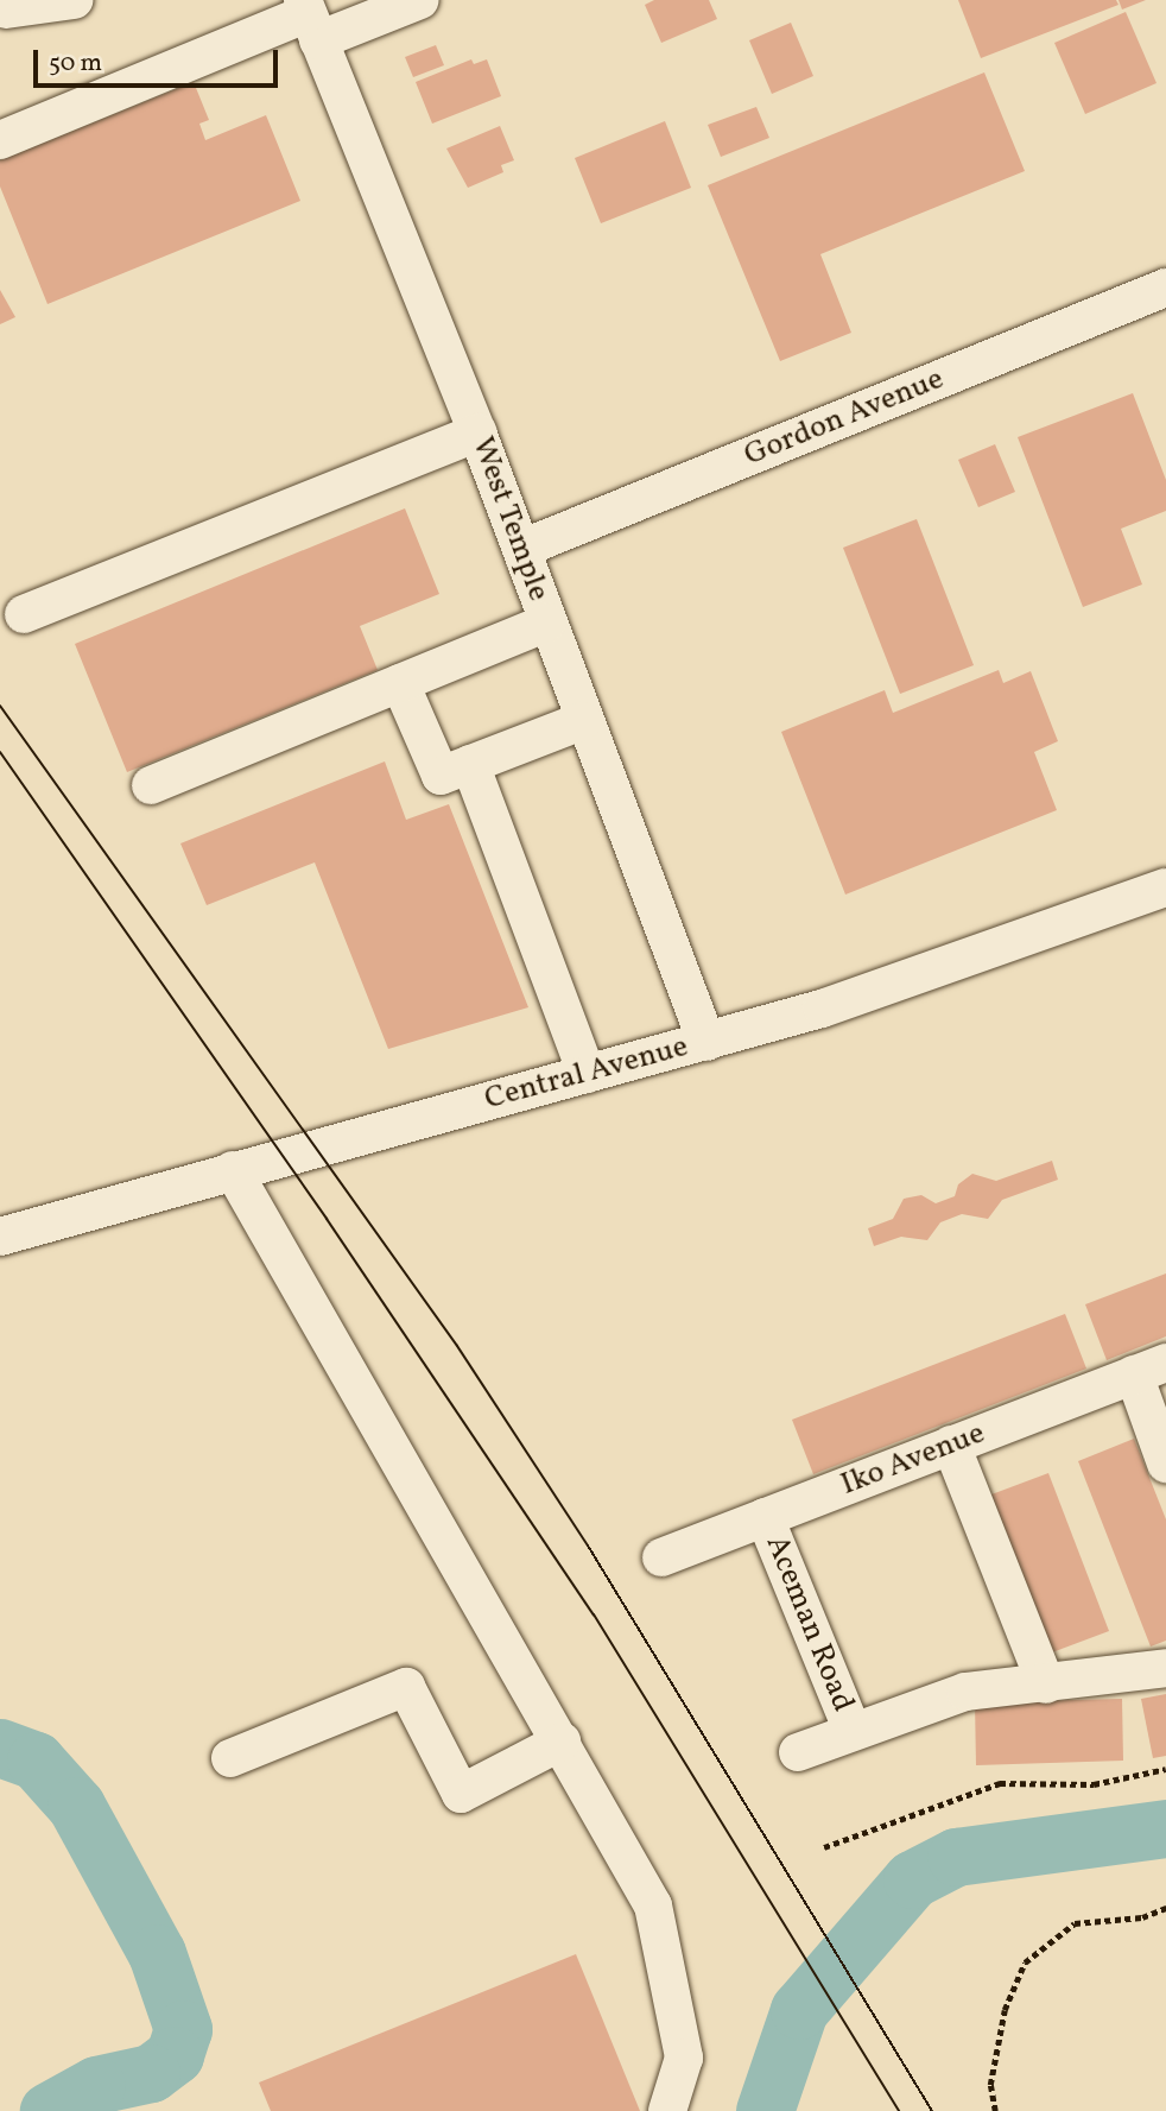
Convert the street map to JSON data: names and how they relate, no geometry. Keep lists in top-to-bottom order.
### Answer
{
  "streets": {
    "street": [
      "Gordon Avenue",
      "West Temple",
      "Central Avenue",
      "Iko Avenue",
      "Aceman Road"
    ]
  },
  "crossings": [
    ["Gordon Avenue", "West Temple"],
    ["West Temple", "Central Avenue"],
    ["Iko Avenue", "Aceman Road"]
  ],
  "scale_bar": "50 m"
}
